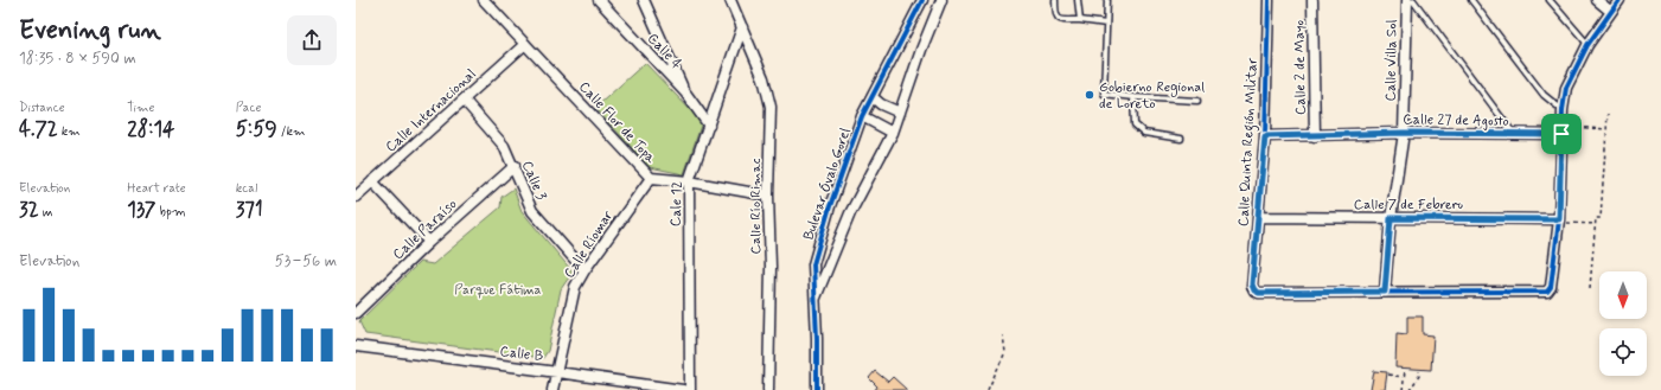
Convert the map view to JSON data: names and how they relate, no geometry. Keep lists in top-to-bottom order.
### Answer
{
  "streets": {
    "street": [
      "Calle 4",
      "Calle Villa Sol",
      "Calle 2 de Mayo",
      "Calle Internacional",
      "Calle 27 de Agosto",
      "Calle Flor de Topa",
      "Calle Quinta Región Militar",
      "Calle 3",
      "Bulevar Óvalo Gorel",
      "Cale 12",
      "Calle 7 de Febrero",
      "Calle Río Rimac",
      "Calle Paraíso",
      "Calle Ríomar",
      "Calle B"
    ]
  },
  "crossings": [
    ["Calle 4", "Cale 12"],
    ["Calle Villa Sol", "Calle 27 de Agosto"],
    ["Calle Villa Sol", "Calle Quinta Región Militar"],
    ["Calle Villa Sol", "Calle 7 de Febrero"],
    ["Calle 2 de Mayo", "Calle 27 de Agosto"],
    ["Calle Internacional", "Calle Flor de Topa"],
    ["Calle Internacional", "Calle 3"],
    ["Calle 27 de Agosto", "Calle Quinta Región Militar"],
    ["Calle Flor de Topa", "Cale 12"],
    ["Calle Flor de Topa", "Calle Río Rimac"],
    ["Calle Flor de Topa", "Calle Ríomar"],
    ["Calle Quinta Región Militar", "Calle 7 de Febrero"],
    ["Calle 3", "Calle Paraíso"],
    ["Calle 3", "Calle Ríomar"],
    ["Cale 12", "Calle Río Rimac"],
    ["Calle Ríomar", "Calle B"]
  ],
  "parks": ["Parque Fátima"],
  "places": ["Gobierno Regional de Loreto"],
  "north": "bottom",
  "page": {
    "heading": ["Evening run", "18:35 · 8 × 590 m"],
    "stats": [
      ["Distance", "4.72 km"],
      ["Time", "28:14"],
      ["Pace", "5:59 /km"],
      ["Elevation", "32 m"],
      ["Heart rate", "137 bpm"],
      ["kcal", "371"]
    ],
    "chart": ["Elevation", "53–56 m"]
  }
}
